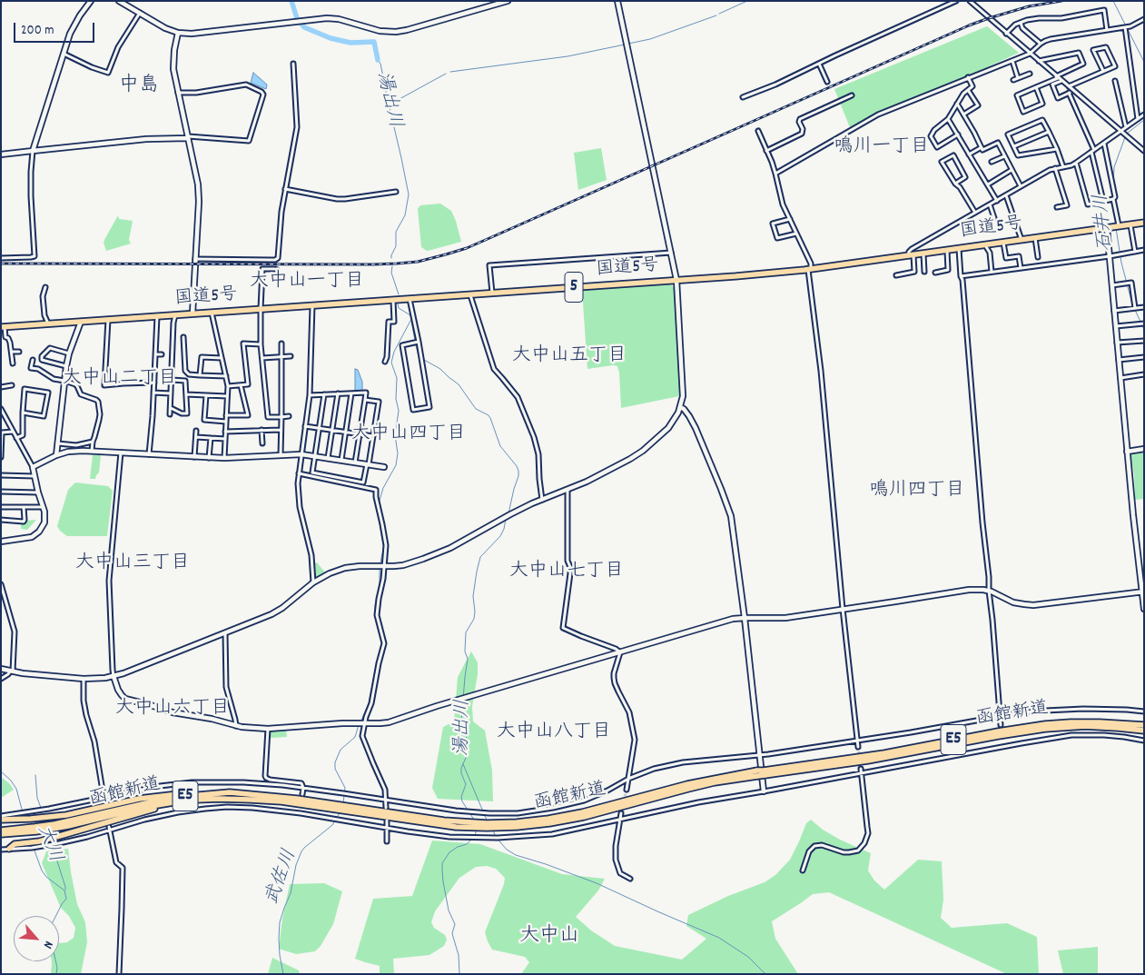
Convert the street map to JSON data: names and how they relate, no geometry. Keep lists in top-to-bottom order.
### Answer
{
  "streets": {
    "highway": [
      "国道5号",
      "5",
      "函館新道",
      "E5"
    ]
  },
  "districts": [
    "中島",
    "鳴川一丁目",
    "大中山一丁目",
    "大中山五丁目",
    "大中山二丁目",
    "大中山四丁目",
    "鳴川四丁目",
    "大中山三丁目",
    "大中山七丁目",
    "大中山六丁目",
    "大中山八丁目",
    "大中山"
  ],
  "water": [
    "湯出川",
    "石井川",
    "大川",
    "武佐川"
  ],
  "scale_bar": "200 m",
  "north": "bottom right"
}
